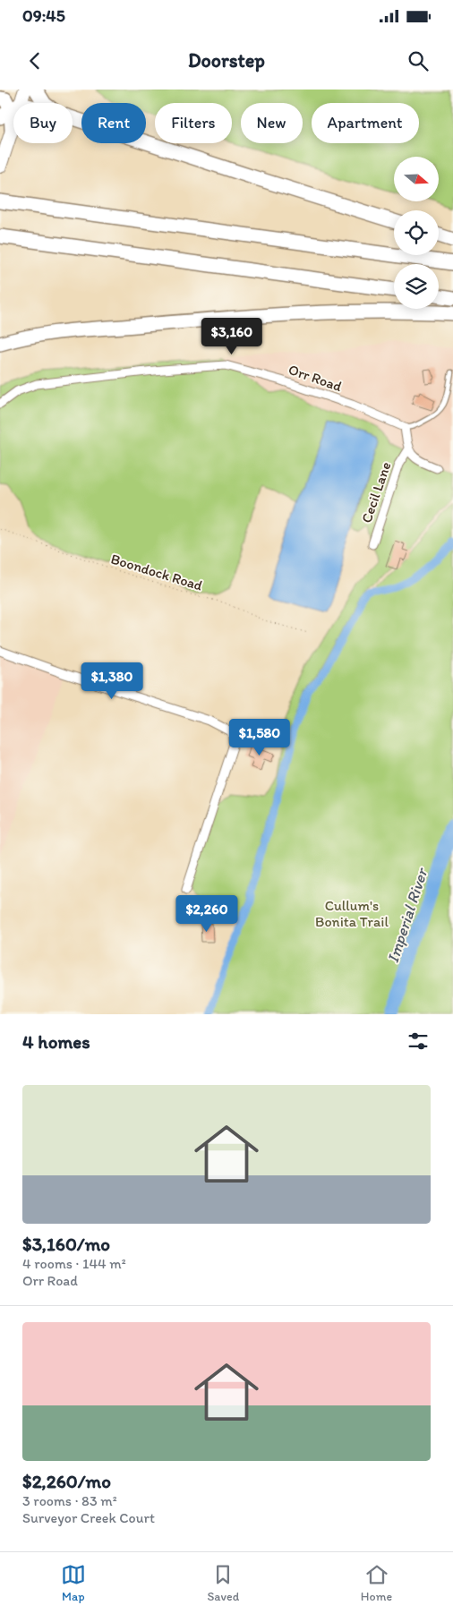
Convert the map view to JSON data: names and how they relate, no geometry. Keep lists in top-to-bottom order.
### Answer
{
  "streets": {
    "street": ["Orr Road", "Cecil Lane"],
    "path": ["Boondock Road"]
  },
  "water": ["Imperial River"],
  "parks": ["Cullum's Bonita Trail"],
  "north": "right",
  "page": {
    "status": "09:45",
    "header": "Doorstep",
    "chip": [
      "Buy",
      "Rent",
      "Filters",
      "New",
      "Apartment"
    ],
    "price": [
      "$3,160",
      "$1,380",
      "$1,580",
      "$2,260"
    ],
    "heading": "4 homes",
    "list": [
      {
        "name": "$3,160/mo",
        "note": "4 rooms · 144 m² · Orr Road"
      },
      {
        "name": "$2,260/mo",
        "note": "3 rooms · 83 m² · Surveyor Creek Court"
      }
    ],
    "tabs": ["Map", "Saved", "Home"]
  }
}
